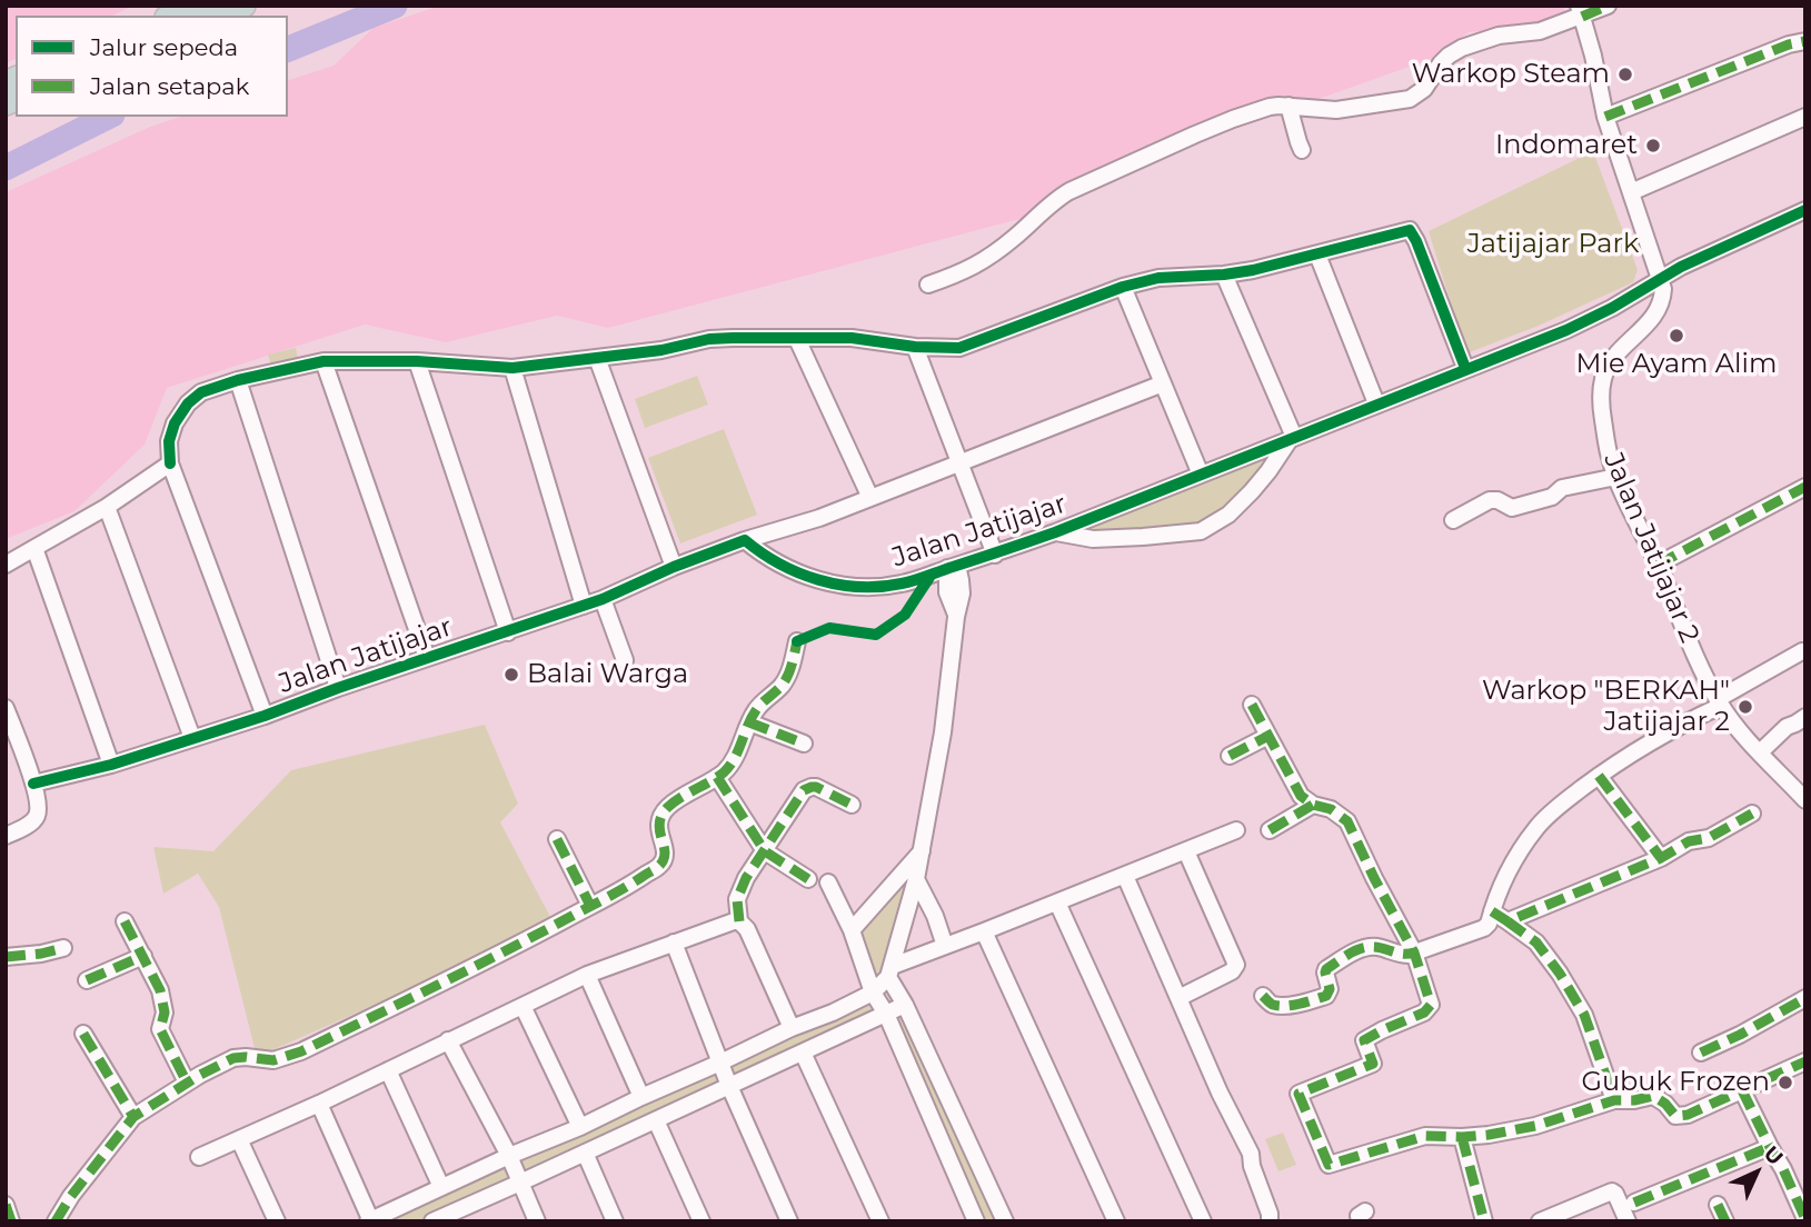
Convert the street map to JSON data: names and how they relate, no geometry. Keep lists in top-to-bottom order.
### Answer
{
  "streets": {
    "street": ["Jalan Jatijajar", "Jalan Jatijajar 2"]
  },
  "crossings": [
    ["Jalan Jatijajar", "Jalan Jatijajar 2"]
  ],
  "parks": ["Jatijajar Park"],
  "places": [
    "Warkop Steam",
    "Indomaret",
    "Mie Ayam Alim",
    "Balai Warga",
    "Warkop \"BERKAH\" Jatijajar 2",
    "Gubuk Frozen"
  ],
  "legend": ["Jalur sepeda", "Jalan setapak"],
  "north": "top right"
}
